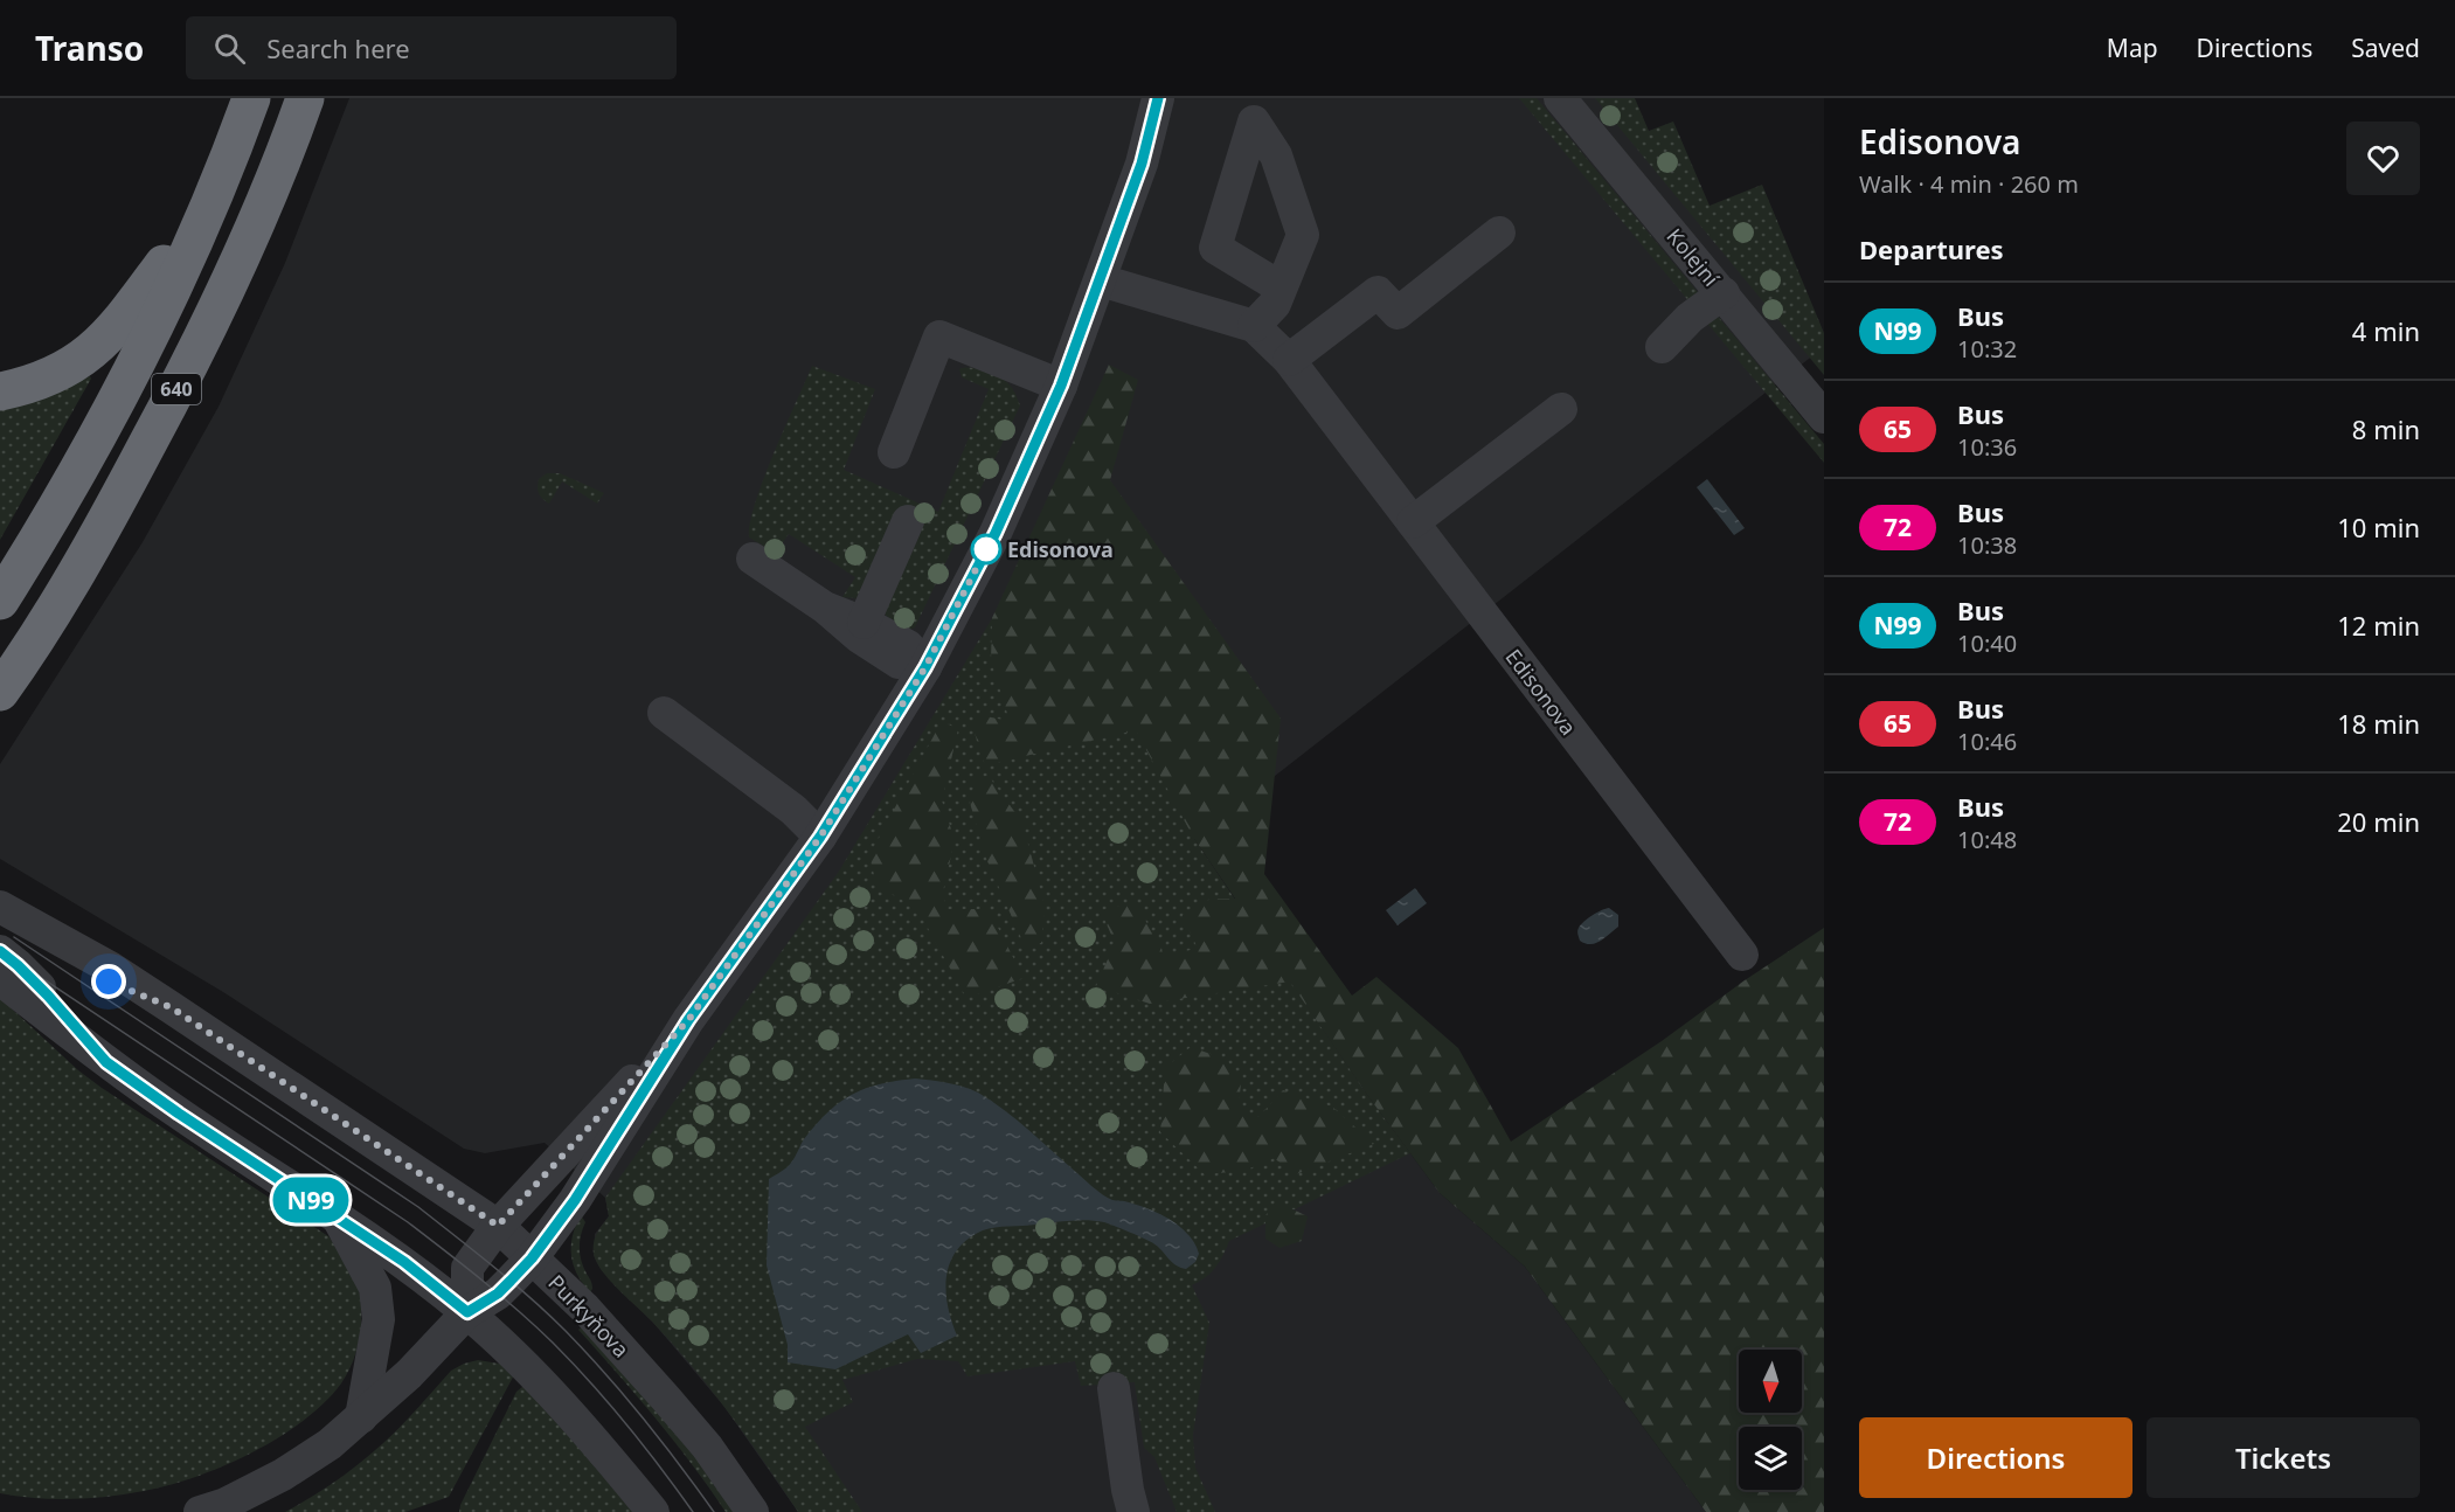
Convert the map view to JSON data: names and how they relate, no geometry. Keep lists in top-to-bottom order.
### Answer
{
  "streets": {
    "highway": ["640"],
    "street": ["Kolejní", "Edisonova", "Purkyňova"]
  },
  "places": ["Edisonova"],
  "lines": ["bus line N99"],
  "north": "bottom",
  "page": {
    "header": "Transo",
    "search": "Search here",
    "nav": ["Map", "Directions", "Saved"],
    "on_map": "N99",
    "heading": [
      ["Edisonova", "Walk · 4 min · 260 m"],
      "Departures"
    ],
    "list": [
      {
        "mark": "N99",
        "name": "Bus",
        "note": "10:32",
        "value": "4 min"
      },
      {
        "mark": "65",
        "name": "Bus",
        "note": "10:36",
        "value": "8 min"
      },
      {
        "mark": "72",
        "name": "Bus",
        "note": "10:38",
        "value": "10 min"
      },
      {
        "mark": "N99",
        "name": "Bus",
        "note": "10:40",
        "value": "12 min"
      },
      {
        "mark": "65",
        "name": "Bus",
        "note": "10:46",
        "value": "18 min"
      },
      {
        "mark": "72",
        "name": "Bus",
        "note": "10:48",
        "value": "20 min"
      }
    ],
    "buttons": ["Directions", "Tickets"]
  }
}
